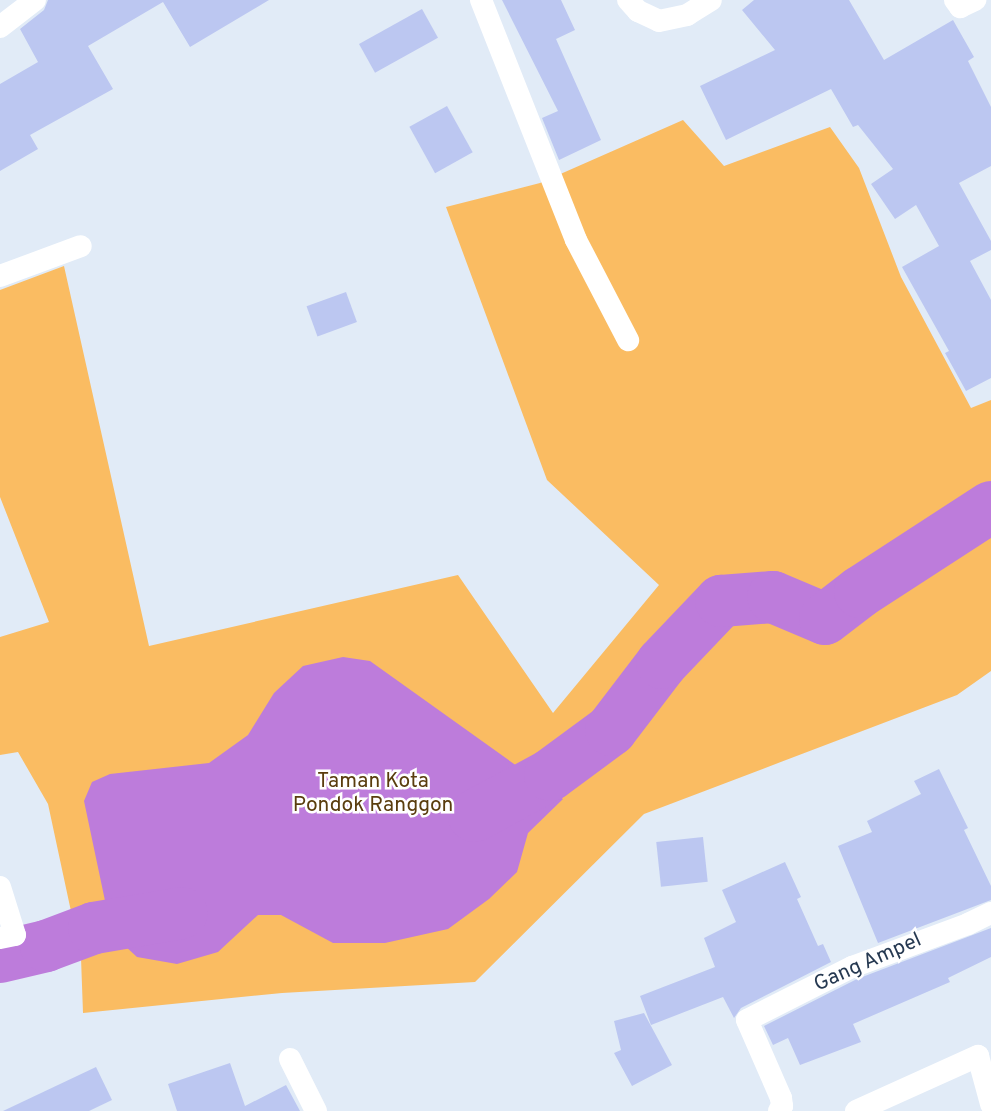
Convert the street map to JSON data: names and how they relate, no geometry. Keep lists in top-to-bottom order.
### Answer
{
  "streets": {
    "street": ["Gang Ampel"]
  },
  "parks": ["Taman Kota Pondok Ranggon"]
}
